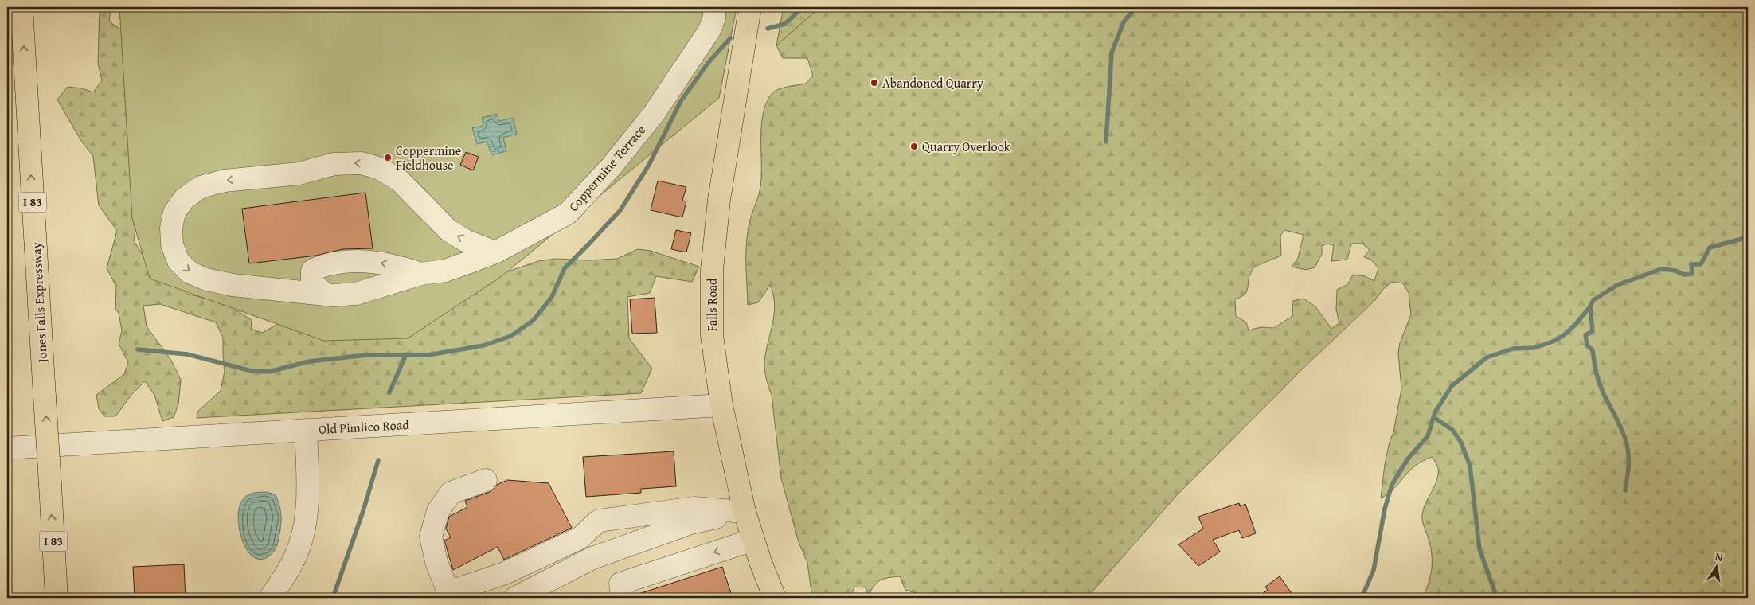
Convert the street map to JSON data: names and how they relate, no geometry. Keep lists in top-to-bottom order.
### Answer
{
  "streets": {
    "main road": ["I 83", "Jones Falls Expressway", "Falls Road"],
    "street": ["Coppermine Terrace", "Old Pimlico Road"]
  },
  "crossings": [
    ["Falls Road", "Old Pimlico Road"]
  ],
  "one_way": ["Jones Falls Expressway"],
  "places": ["Abandoned Quarry", "Quarry Overlook", "Coppermine Fieldhouse"],
  "north": "top"
}
